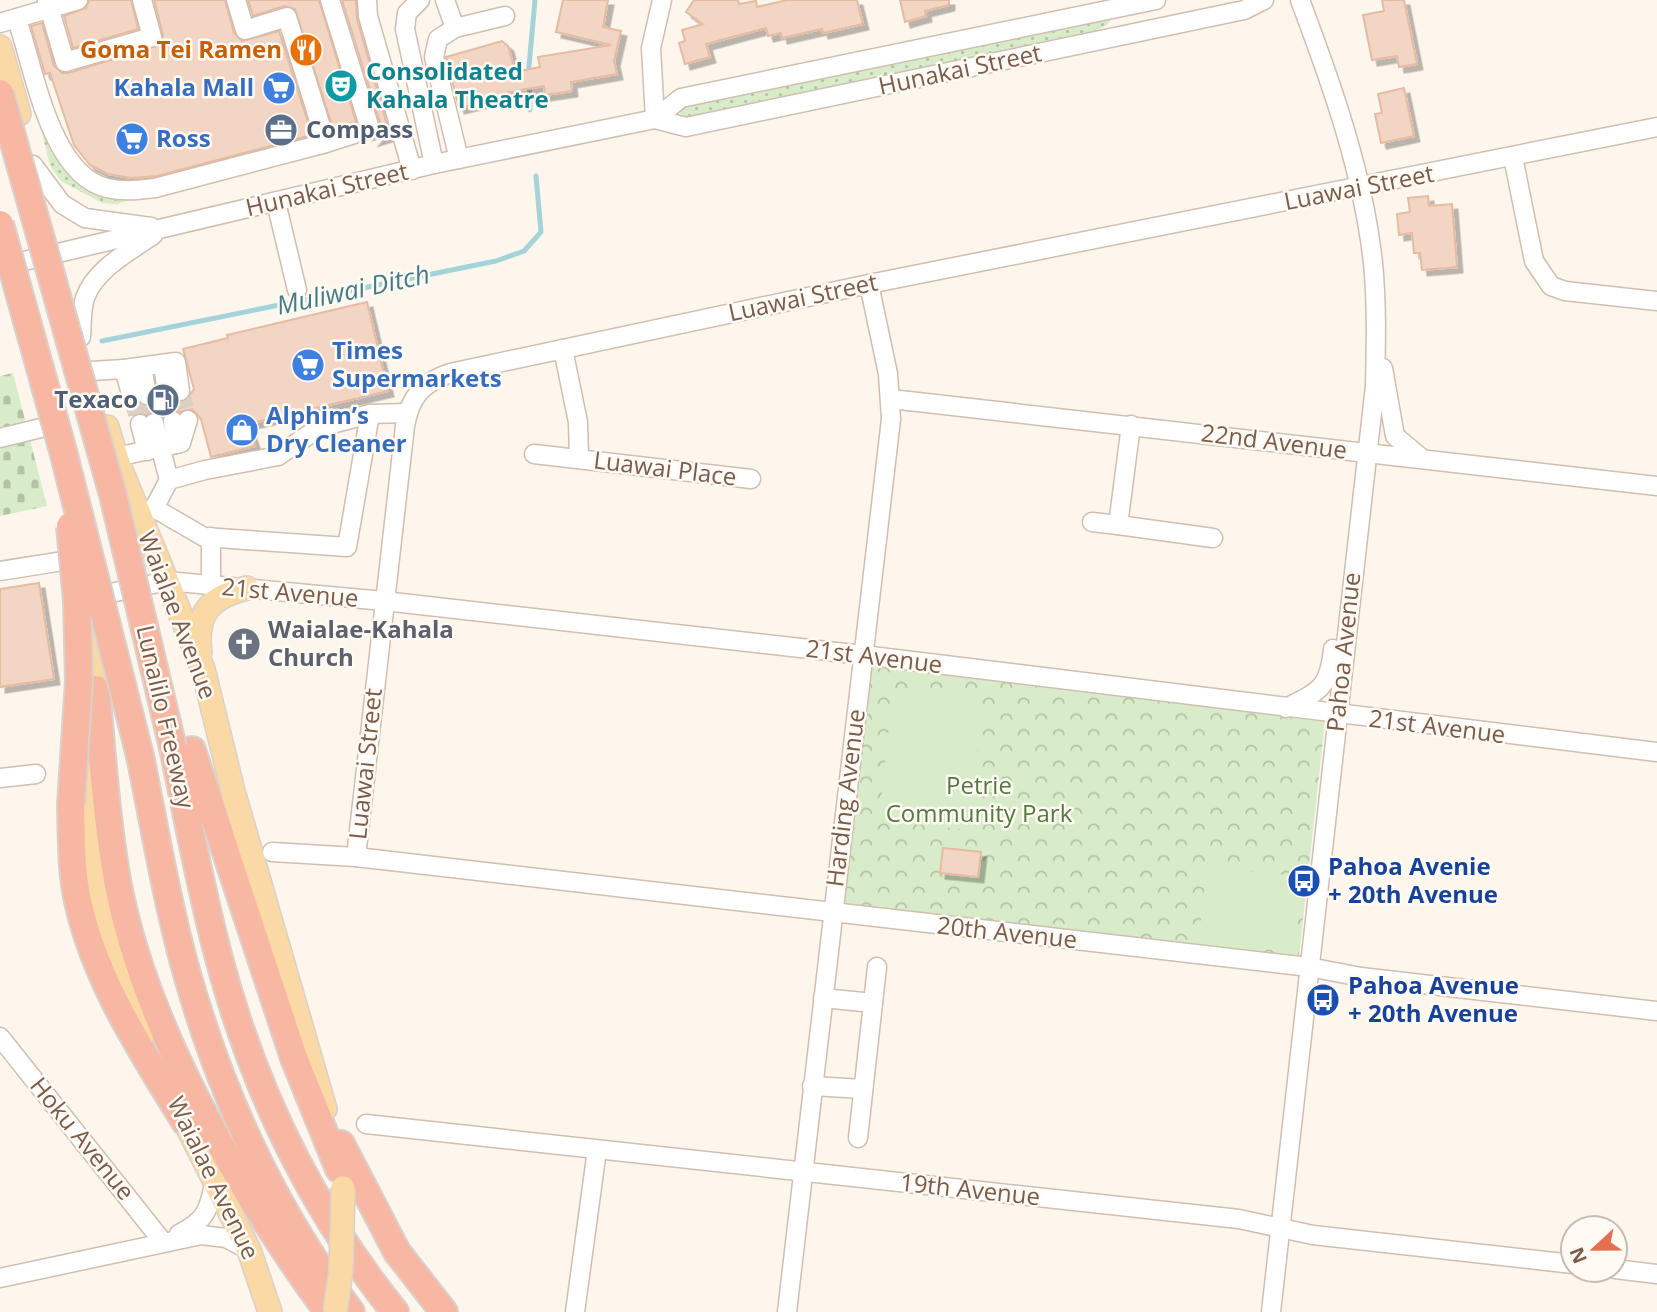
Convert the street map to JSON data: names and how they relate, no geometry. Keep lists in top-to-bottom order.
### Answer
{
  "streets": {
    "highway": ["Lunalilo Freeway"],
    "main road": ["Waialae Avenue"],
    "street": [
      "Hunakai Street",
      "Luawai Street",
      "22nd Avenue",
      "Luawai Place",
      "21st Avenue",
      "Pahoa Avenue",
      "Harding Avenue",
      "20th Avenue",
      "Hoku Avenue",
      "19th Avenue"
    ]
  },
  "crossings": [
    ["Hunakai Street", "Waialae Avenue"],
    ["Luawai Street", "Luawai Place"],
    ["Luawai Street", "21st Avenue"],
    ["Luawai Street", "Pahoa Avenue"],
    ["Luawai Street", "Harding Avenue"],
    ["Luawai Street", "20th Avenue"],
    ["22nd Avenue", "Pahoa Avenue"],
    ["22nd Avenue", "Harding Avenue"],
    ["21st Avenue", "Waialae Avenue"],
    ["21st Avenue", "Pahoa Avenue"],
    ["21st Avenue", "Harding Avenue"],
    ["Pahoa Avenue", "20th Avenue"],
    ["Pahoa Avenue", "19th Avenue"],
    ["Harding Avenue", "20th Avenue"],
    ["Harding Avenue", "19th Avenue"]
  ],
  "water": ["Muliwai Ditch"],
  "parks": ["Petrie Community Park"],
  "places": {
    "restaurant": ["Goma Tei Ramen"],
    "theatre": ["Consolidated Kahala Theatre"],
    "supermarket": ["Kahala Mall", "Ross", "Times Supermarkets"],
    "office": ["Compass"],
    "fuel station": ["Texaco"],
    "shop": ["Alphim’s Dry Cleaner"],
    "church": ["Waialae-Kahala Church"],
    "bus stop": ["Pahoa Avenie + 20th Avenue", "Pahoa Avenue + 20th Avenue"]
  },
  "north": "left"
}
